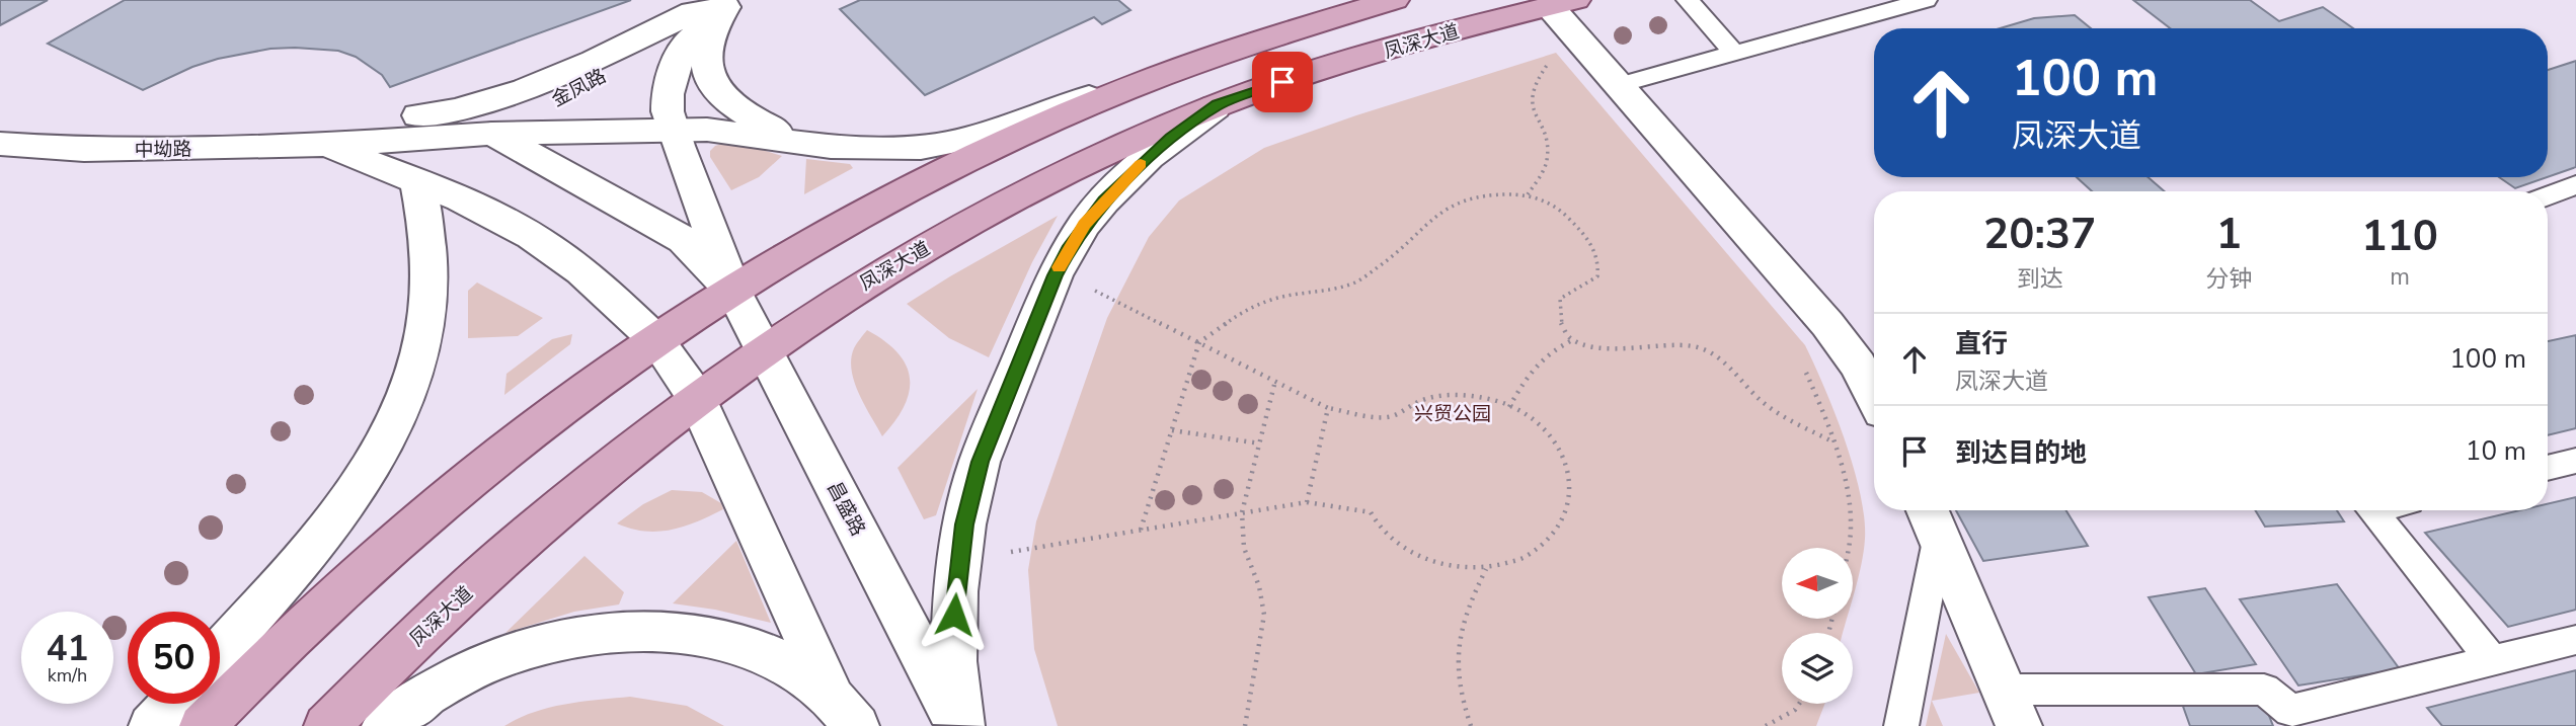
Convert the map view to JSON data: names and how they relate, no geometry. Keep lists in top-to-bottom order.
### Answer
{
  "streets": {
    "main road": ["凤深大道"],
    "street": ["金凤路", "中坳路", "昌盛路"]
  },
  "crossings": [
    ["凤深大道", "昌盛路"],
    ["金凤路", "中坳路"]
  ],
  "parks": ["兴贸公园"],
  "north": "left",
  "page": {
    "turn": ["100 m", "凤深大道"],
    "eta": [
      "20:37",
      "到达",
      "1",
      "分钟",
      "110",
      "m"
    ],
    "list": [
      {
        "name": "直行",
        "note": "凤深大道",
        "value": "100 m"
      },
      {
        "name": "到达目的地",
        "value": "10 m"
      }
    ],
    "speed": "41 km/h",
    "limit": "50"
  }
}
